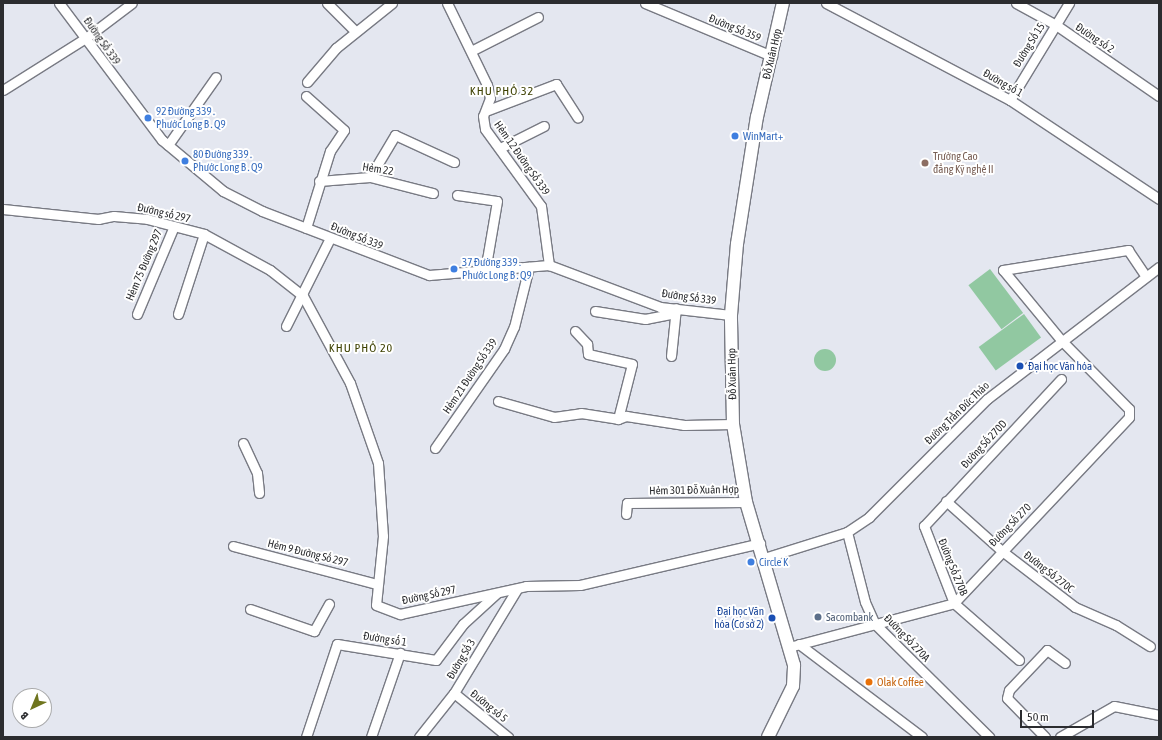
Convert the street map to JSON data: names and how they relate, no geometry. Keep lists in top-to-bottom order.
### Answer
{
  "streets": {
    "main road": ["Đỗ Xuân Hợp"],
    "street": [
      "Đường Số 359",
      "Đường số 2",
      "Đường Số 339",
      "Đường Số 15",
      "Đường số 1",
      "Hẻm 12 Đường Số 339",
      "Hẻm 22",
      "Đường số 297",
      "Hẻm 75 Đường 297",
      "Hẻm 21 Đường Số 339",
      "Đường Trần Đức Thảo",
      "Đường Số 270D",
      "Hẻm 301 Đỗ Xuân Hợp",
      "Đường Số 270",
      "Hẻm 9 Đường Số 297",
      "Đường Số 270B",
      "Đường Số 270C",
      "Đường Số 297",
      "Đường Số 270A",
      "Đường Số 3",
      "Đường số 5"
    ]
  },
  "crossings": [
    ["Đường Số 359", "Đỗ Xuân Hợp"],
    ["Đường số 2", "Đường Số 15"],
    ["Đường Số 339", "Đỗ Xuân Hợp"],
    ["Đường Số 339", "Hẻm 12 Đường Số 339"],
    ["Đường Số 339", "Hẻm 21 Đường Số 339"],
    ["Đường Số 15", "Đường số 1"],
    ["Đỗ Xuân Hợp", "Đường Trần Đức Thảo"],
    ["Đỗ Xuân Hợp", "Hẻm 301 Đỗ Xuân Hợp"],
    ["Đỗ Xuân Hợp", "Đường Số 297"],
    ["Đường số 1", "Đường Số 297"],
    ["Đường số 297", "Hẻm 75 Đường 297"],
    ["Đường số 297", "Đường Số 297"],
    ["Đường Trần Đức Thảo", "Đường Số 270"],
    ["Đường Trần Đức Thảo", "Đường Số 270A"],
    ["Đường Số 270D", "Đường Số 270B"],
    ["Đường Số 270D", "Đường Số 270C"],
    ["Đường Số 270", "Đường Số 270B"],
    ["Đường Số 270", "Đường Số 270C"],
    ["Hẻm 9 Đường Số 297", "Đường Số 297"],
    ["Đường Số 297", "Đường Số 3"],
    ["Đường Số 3", "Đường số 5"]
  ],
  "districts": ["KHU PHỐ 32", "KHU PHỐ 20"],
  "places": [
    "92 Đường 339 . Phước Long B . Q9",
    "WinMart+",
    "80 Đường 339 . Phước Long B . Q9",
    "Trường Cao đẳng Kỹ nghệ II",
    "37 Đường 339 . Phước Long B . Q9",
    "Đại học Văn hóa",
    "Circle K",
    "Sacombank",
    "Đại học Văn hóa (Cơ sở 2)",
    "Olak Coffee"
  ],
  "scale_bar": "50 m",
  "north": "bottom left"
}
